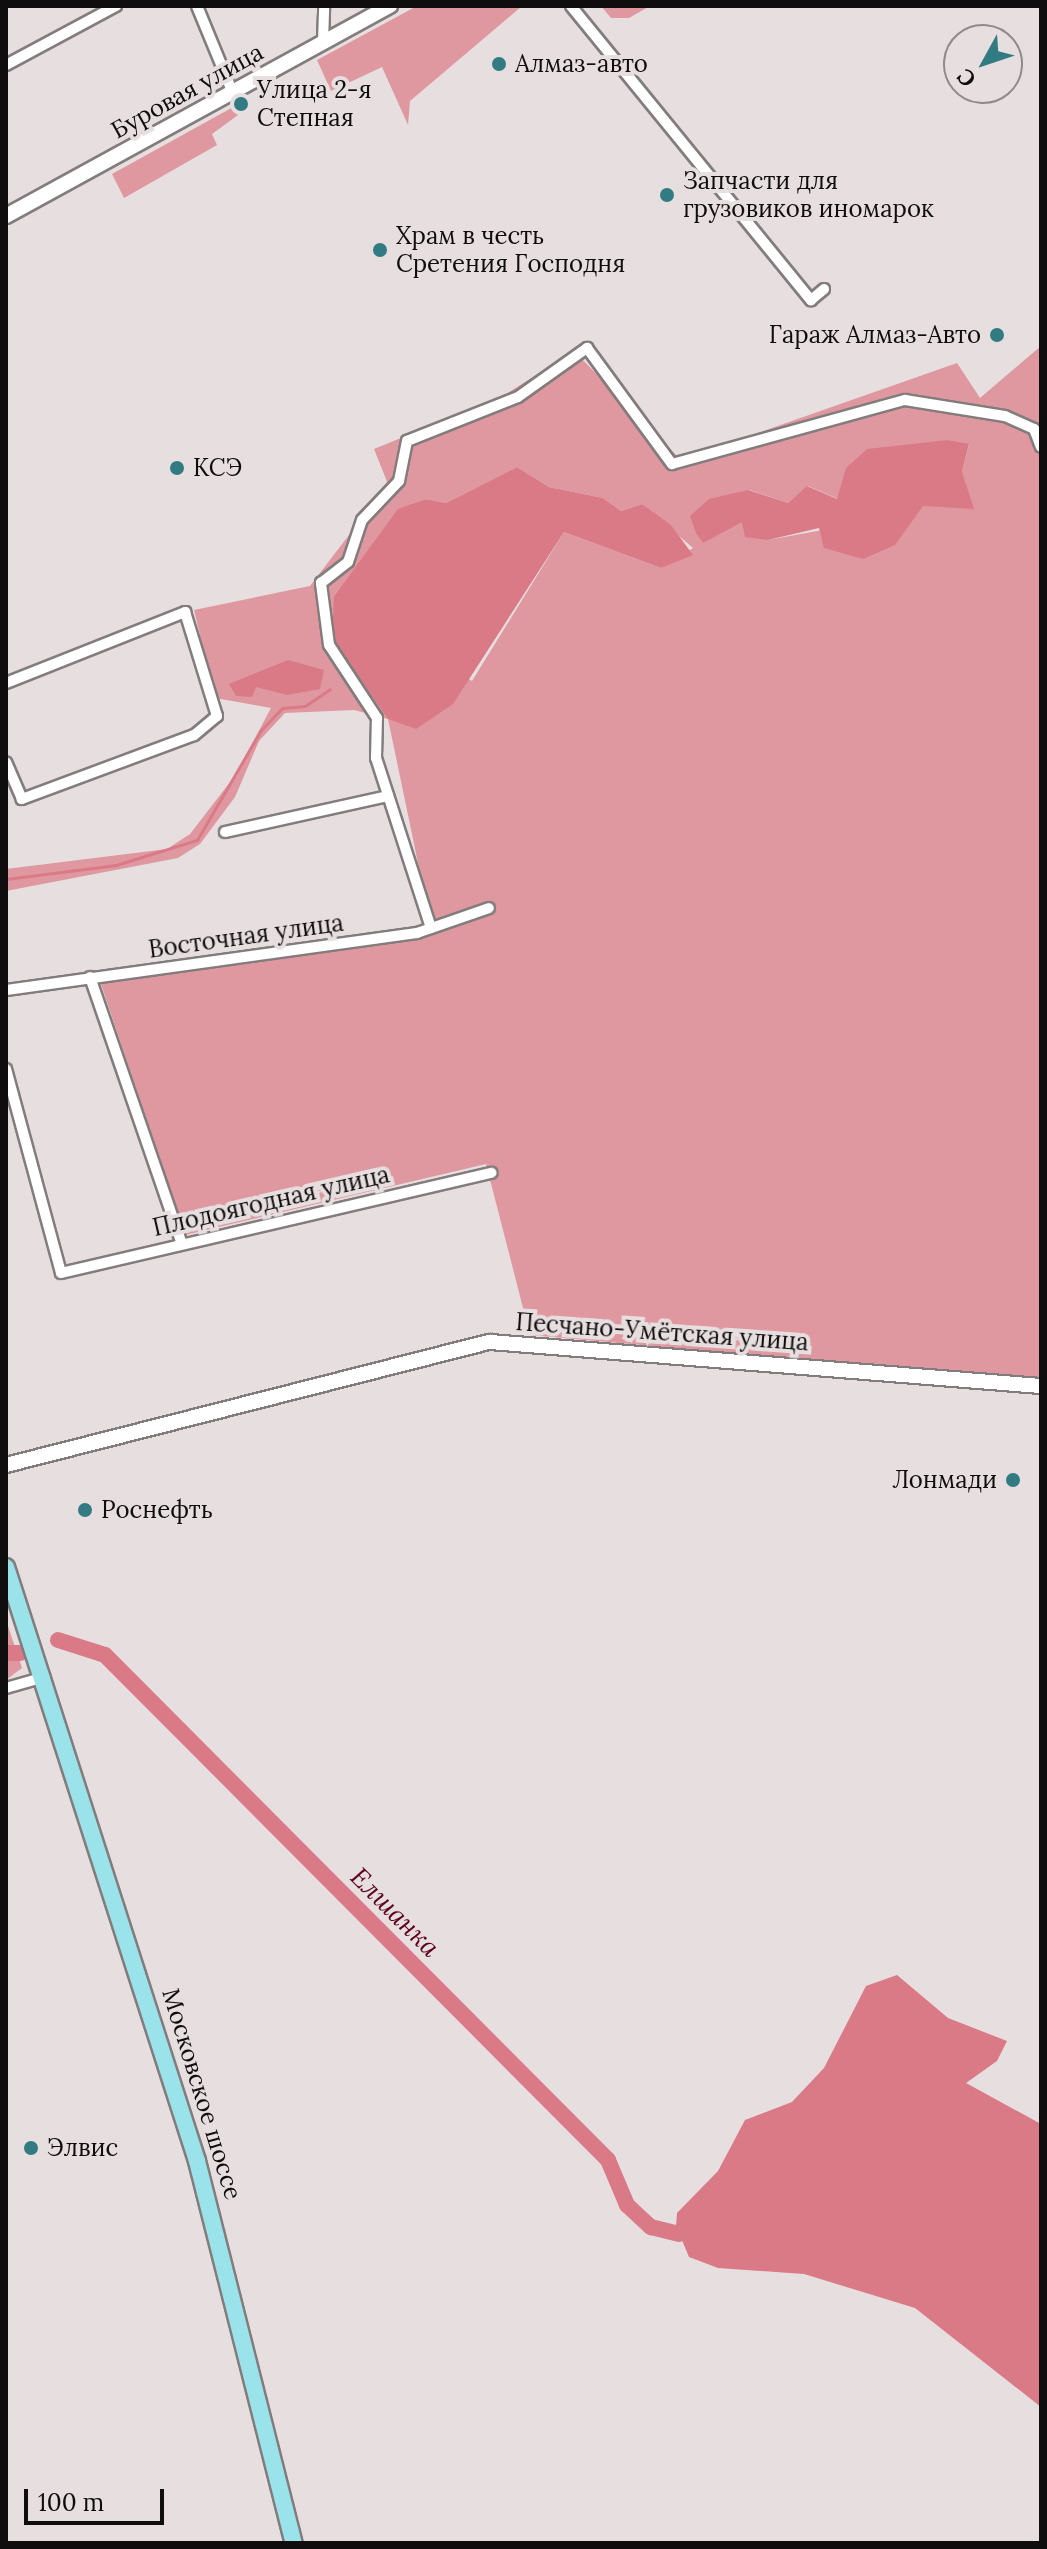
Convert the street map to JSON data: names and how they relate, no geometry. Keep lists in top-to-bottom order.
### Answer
{
  "streets": {
    "main road": ["Буровая улица", "Песчано-Умётская улица", "Московское шоссе"],
    "street": ["Восточная улица", "Плодоягодная улица"]
  },
  "water": ["Елшанка"],
  "places": [
    "Алмаз-авто",
    "Улица 2-я Степная",
    "Запчасти для грузовиков иномарок",
    "Храм в честь Сретения Господня",
    "Гараж Алмаз-Авто",
    "КСЭ",
    "Лонмади",
    "Роснефть",
    "Элвис"
  ],
  "scale_bar": "100 m",
  "north": "bottom left"
}
